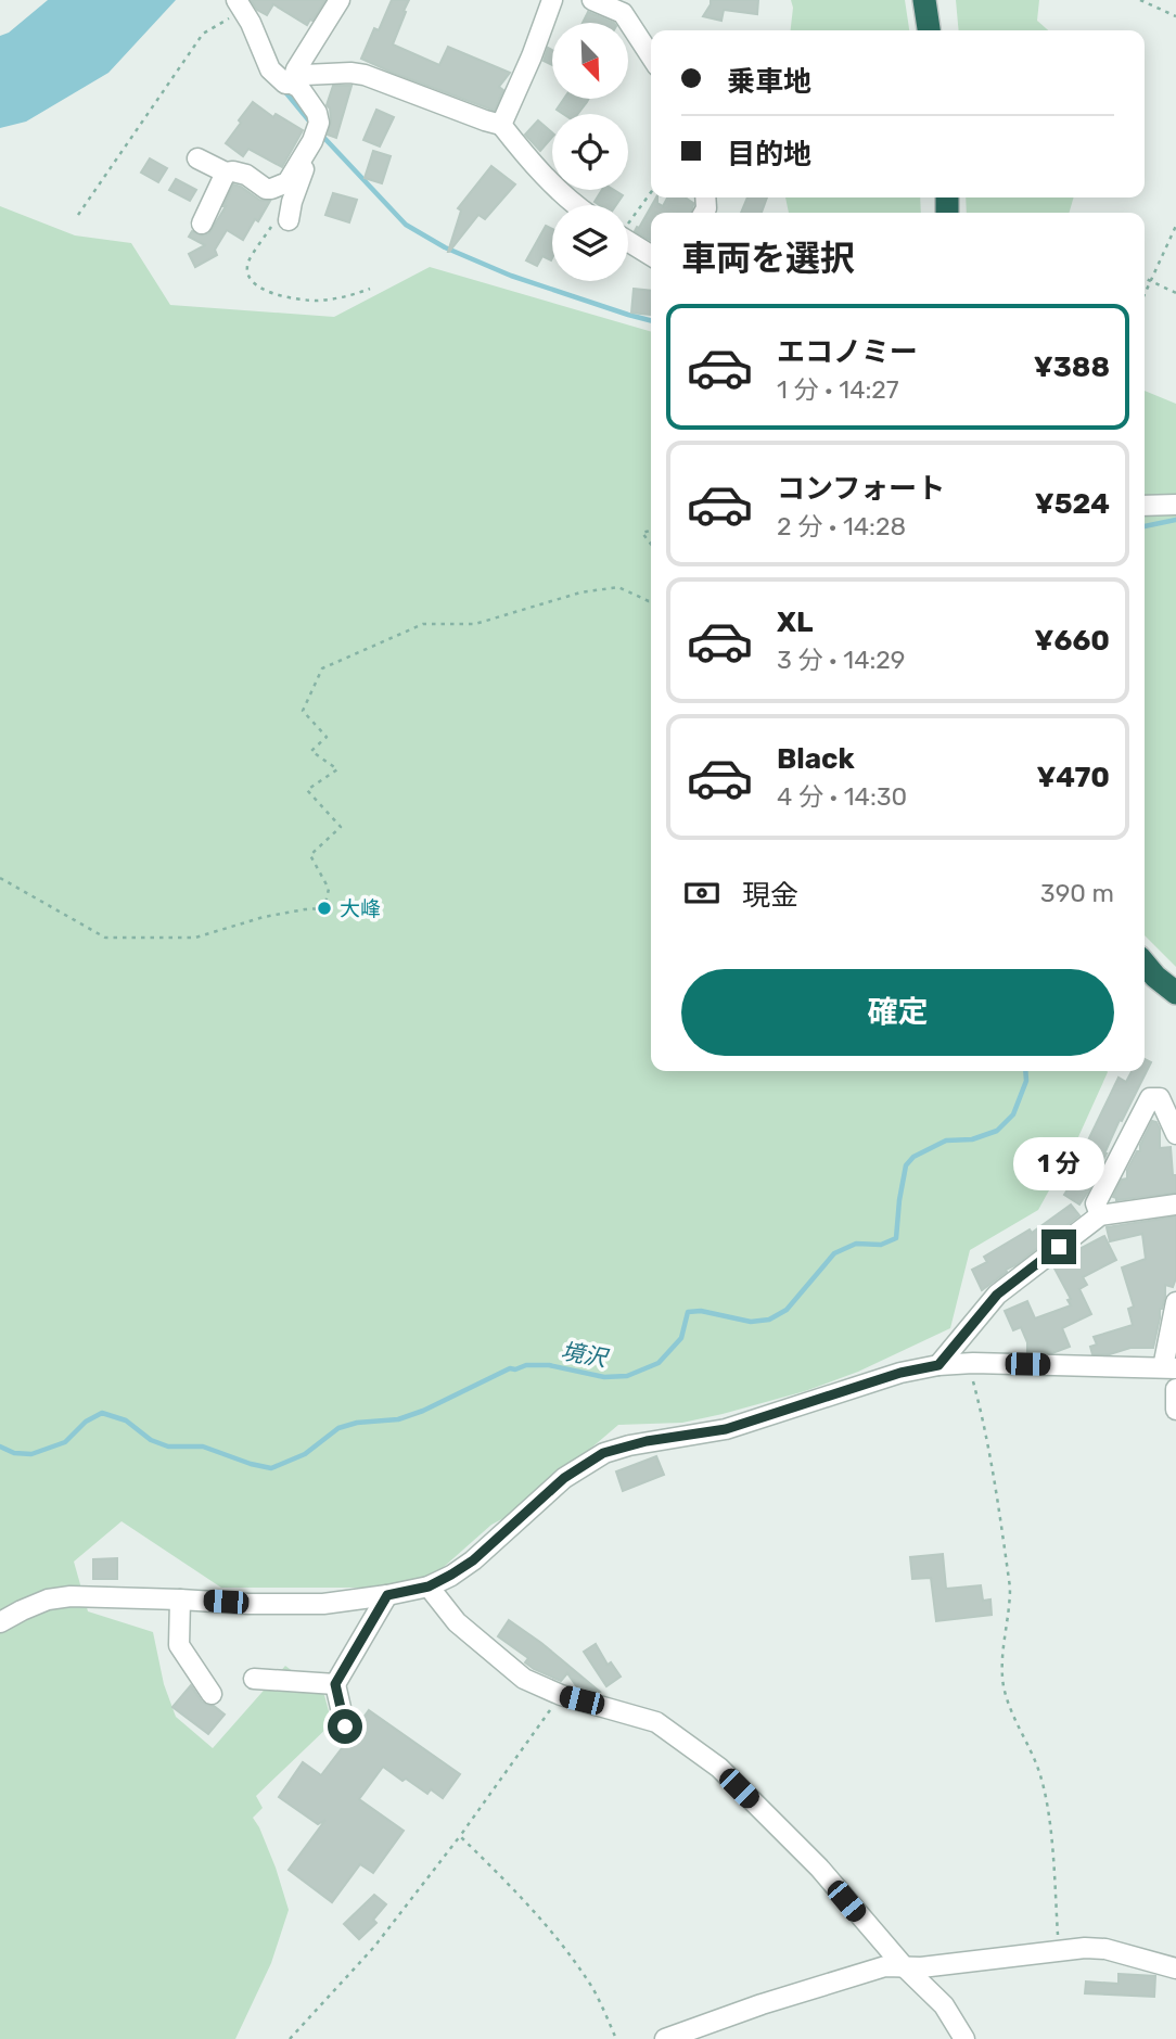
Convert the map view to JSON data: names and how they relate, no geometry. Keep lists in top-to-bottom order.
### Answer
{
  "water": ["境沢"],
  "places": ["大峰"],
  "north": "bottom right",
  "page": {
    "banner": ["乗車地", "目的地"],
    "heading": "車両を選択",
    "list": [
      {
        "name": "エコノミー",
        "note": "1 分 · 14:27",
        "value": "¥388"
      },
      {
        "name": "コンフォート",
        "note": "2 分 · 14:28",
        "value": "¥524"
      },
      {
        "name": "XL",
        "note": "3 分 · 14:29",
        "value": "¥660"
      },
      {
        "name": "Black",
        "note": "4 分 · 14:30",
        "value": "¥470"
      }
    ],
    "pay": ["現金", "390 m"],
    "buttons": "確定",
    "bubble": "1 分"
  }
}
